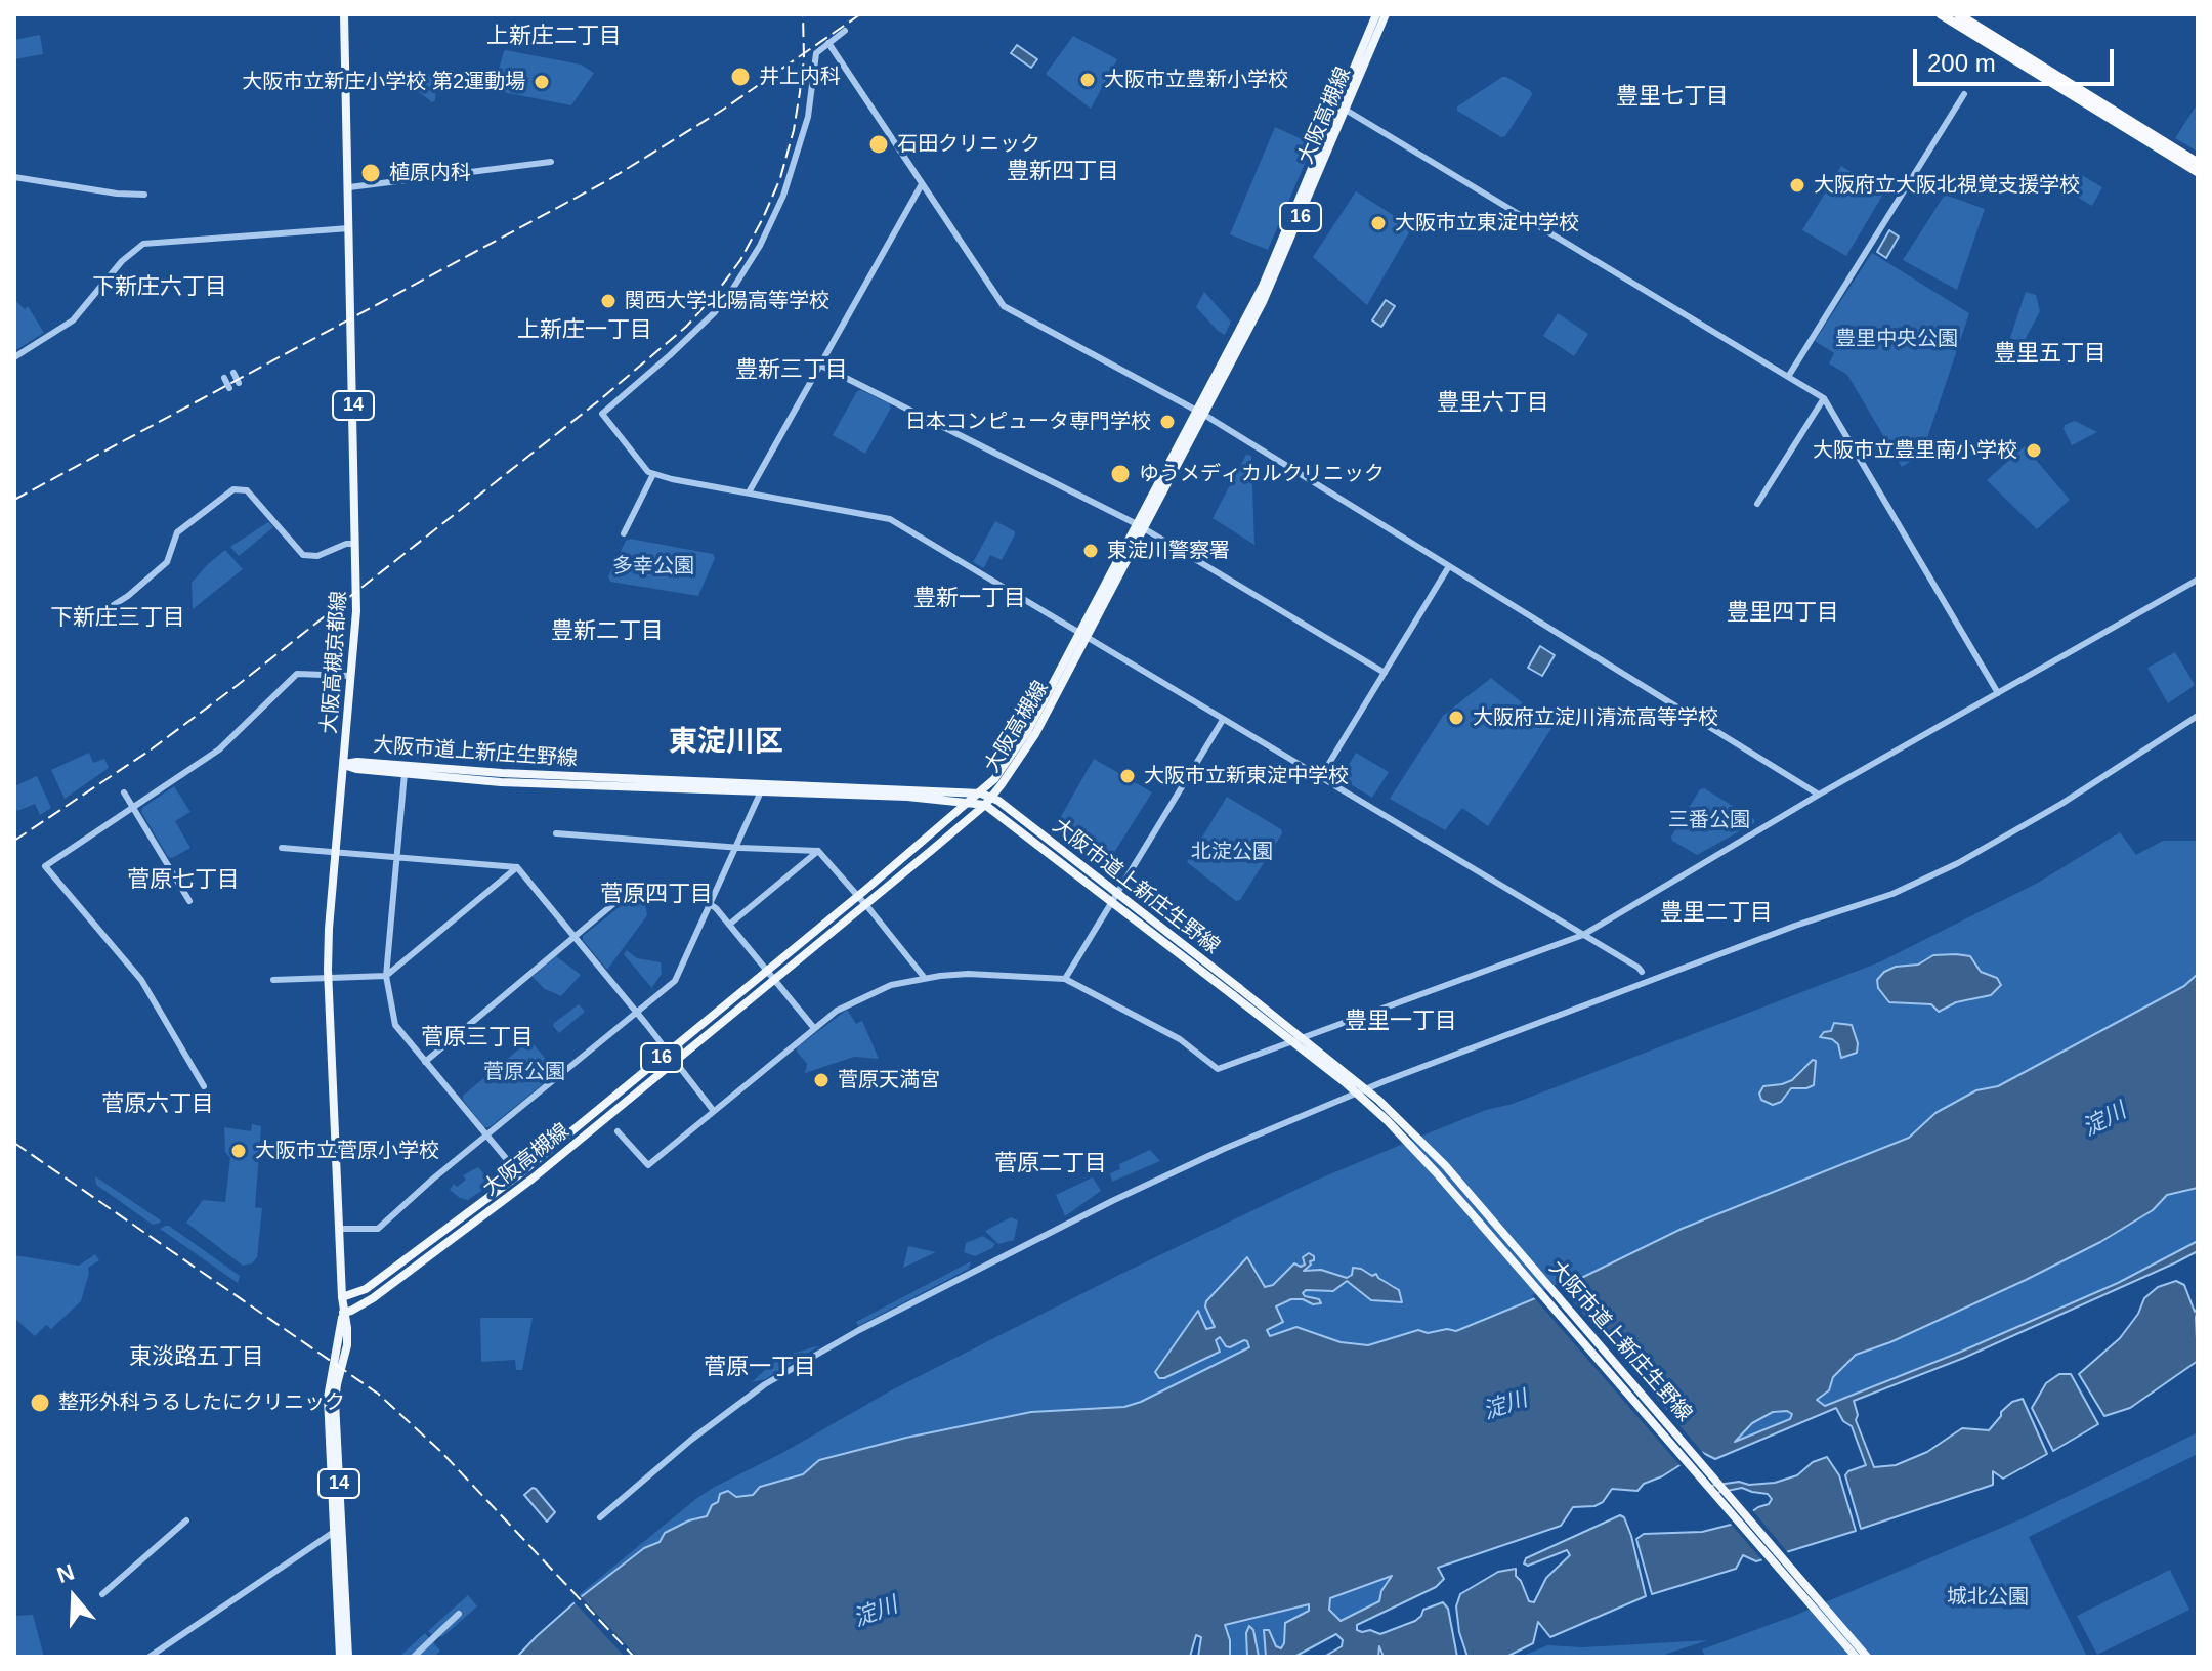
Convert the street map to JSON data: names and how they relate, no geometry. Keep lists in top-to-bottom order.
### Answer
{
  "streets": {
    "main road": [
      "大阪高槻線",
      "16",
      "14",
      "大阪高槻京都線",
      "大阪市道上新庄生野線"
    ]
  },
  "crossings": [
    ["大阪高槻線", "大阪高槻京都線"],
    ["大阪高槻線", "大阪市道上新庄生野線"],
    ["大阪高槻京都線", "大阪市道上新庄生野線"]
  ],
  "districts": [
    "上新庄二丁目",
    "豊里七丁目",
    "豊新四丁目",
    "下新庄六丁目",
    "上新庄一丁目",
    "豊里五丁目",
    "豊新三丁目",
    "豊里六丁目",
    "豊新一丁目",
    "豊里四丁目",
    "下新庄三丁目",
    "豊新二丁目",
    "東淀川区",
    "菅原七丁目",
    "菅原四丁目",
    "豊里二丁目",
    "豊里一丁目",
    "菅原三丁目",
    "菅原六丁目",
    "菅原二丁目",
    "東淡路五丁目",
    "菅原一丁目"
  ],
  "water": ["淀川"],
  "parks": [
    "豊里中央公園",
    "多幸公園",
    "三番公園",
    "北淀公園",
    "菅原公園",
    "城北公園"
  ],
  "places": [
    "井上内科",
    "大阪市立豊新小学校",
    "大阪市立新庄小学校 第2運動場",
    "石田クリニック",
    "植原内科",
    "大阪府立大阪北視覚支援学校",
    "大阪市立東淀中学校",
    "関西大学北陽高等学校",
    "日本コンピュータ専門学校",
    "大阪市立豊里南小学校",
    "ゆうメディカルクリニック",
    "東淀川警察署",
    "大阪府立淀川清流高等学校",
    "大阪市立新東淀中学校",
    "菅原天満宮",
    "大阪市立菅原小学校",
    "整形外科うるしたにクリニック"
  ],
  "scale_bar": "200 m",
  "north": "top"
}
